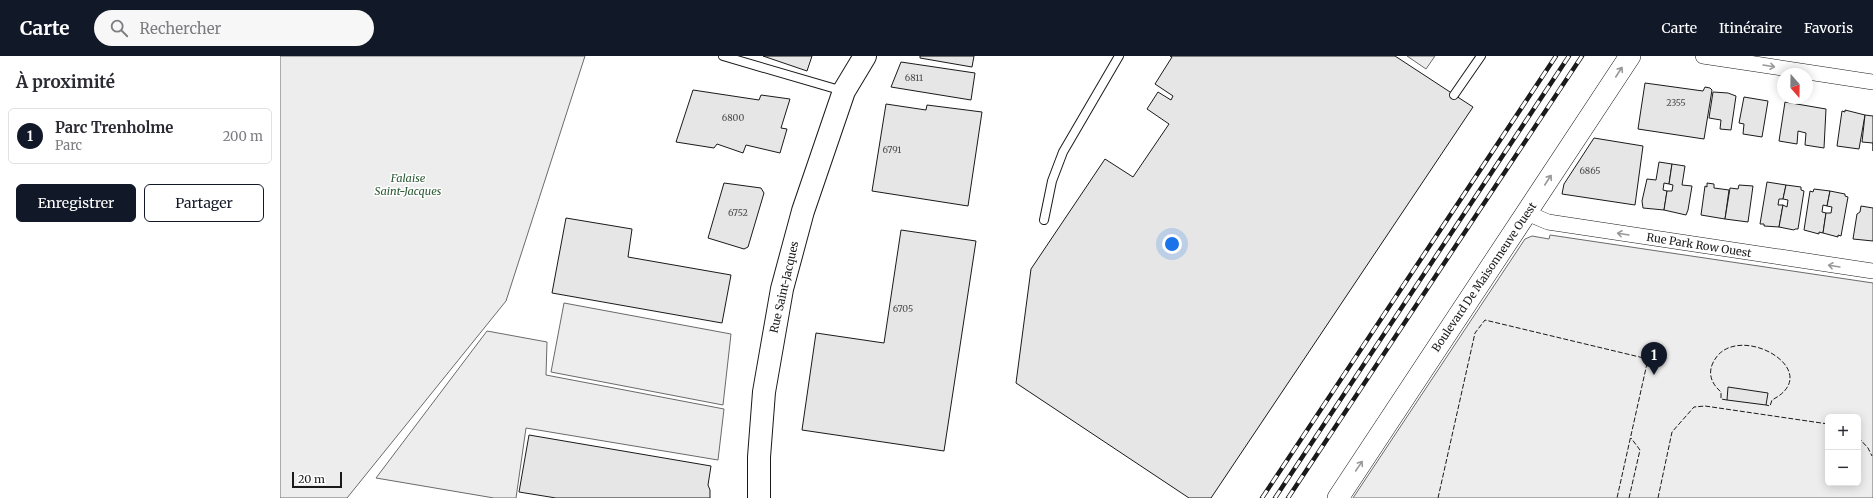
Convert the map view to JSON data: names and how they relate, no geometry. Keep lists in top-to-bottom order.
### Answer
{
  "streets": {
    "main road": ["Rue Saint-Jacques"],
    "street": ["Rue Park Row Ouest", "Boulevard De Maisonneuve Ouest"]
  },
  "crossings": [
    ["Rue Park Row Ouest", "Boulevard De Maisonneuve Ouest"]
  ],
  "one_way": ["Rue Park Row Ouest", "Boulevard De Maisonneuve Ouest"],
  "parks": ["Falaise Saint-Jacques"],
  "house_numbers": [
    "6811",
    "2355",
    "6800",
    "6791",
    "6865",
    "6752",
    "6705"
  ],
  "scale_bar": "20 m",
  "north": "bottom",
  "page": {
    "header": "Carte",
    "search": "Rechercher",
    "nav": ["Carte", "Itinéraire", "Favoris"],
    "heading": "À proximité",
    "list": [
      {
        "mark": "1",
        "name": "Parc Trenholme",
        "note": "Parc",
        "value": "200 m"
      }
    ],
    "buttons": ["Enregistrer", "Partager"],
    "pins": "1",
    "map_buttons": ["+", "−"],
    "scale": "20 m"
  }
}
